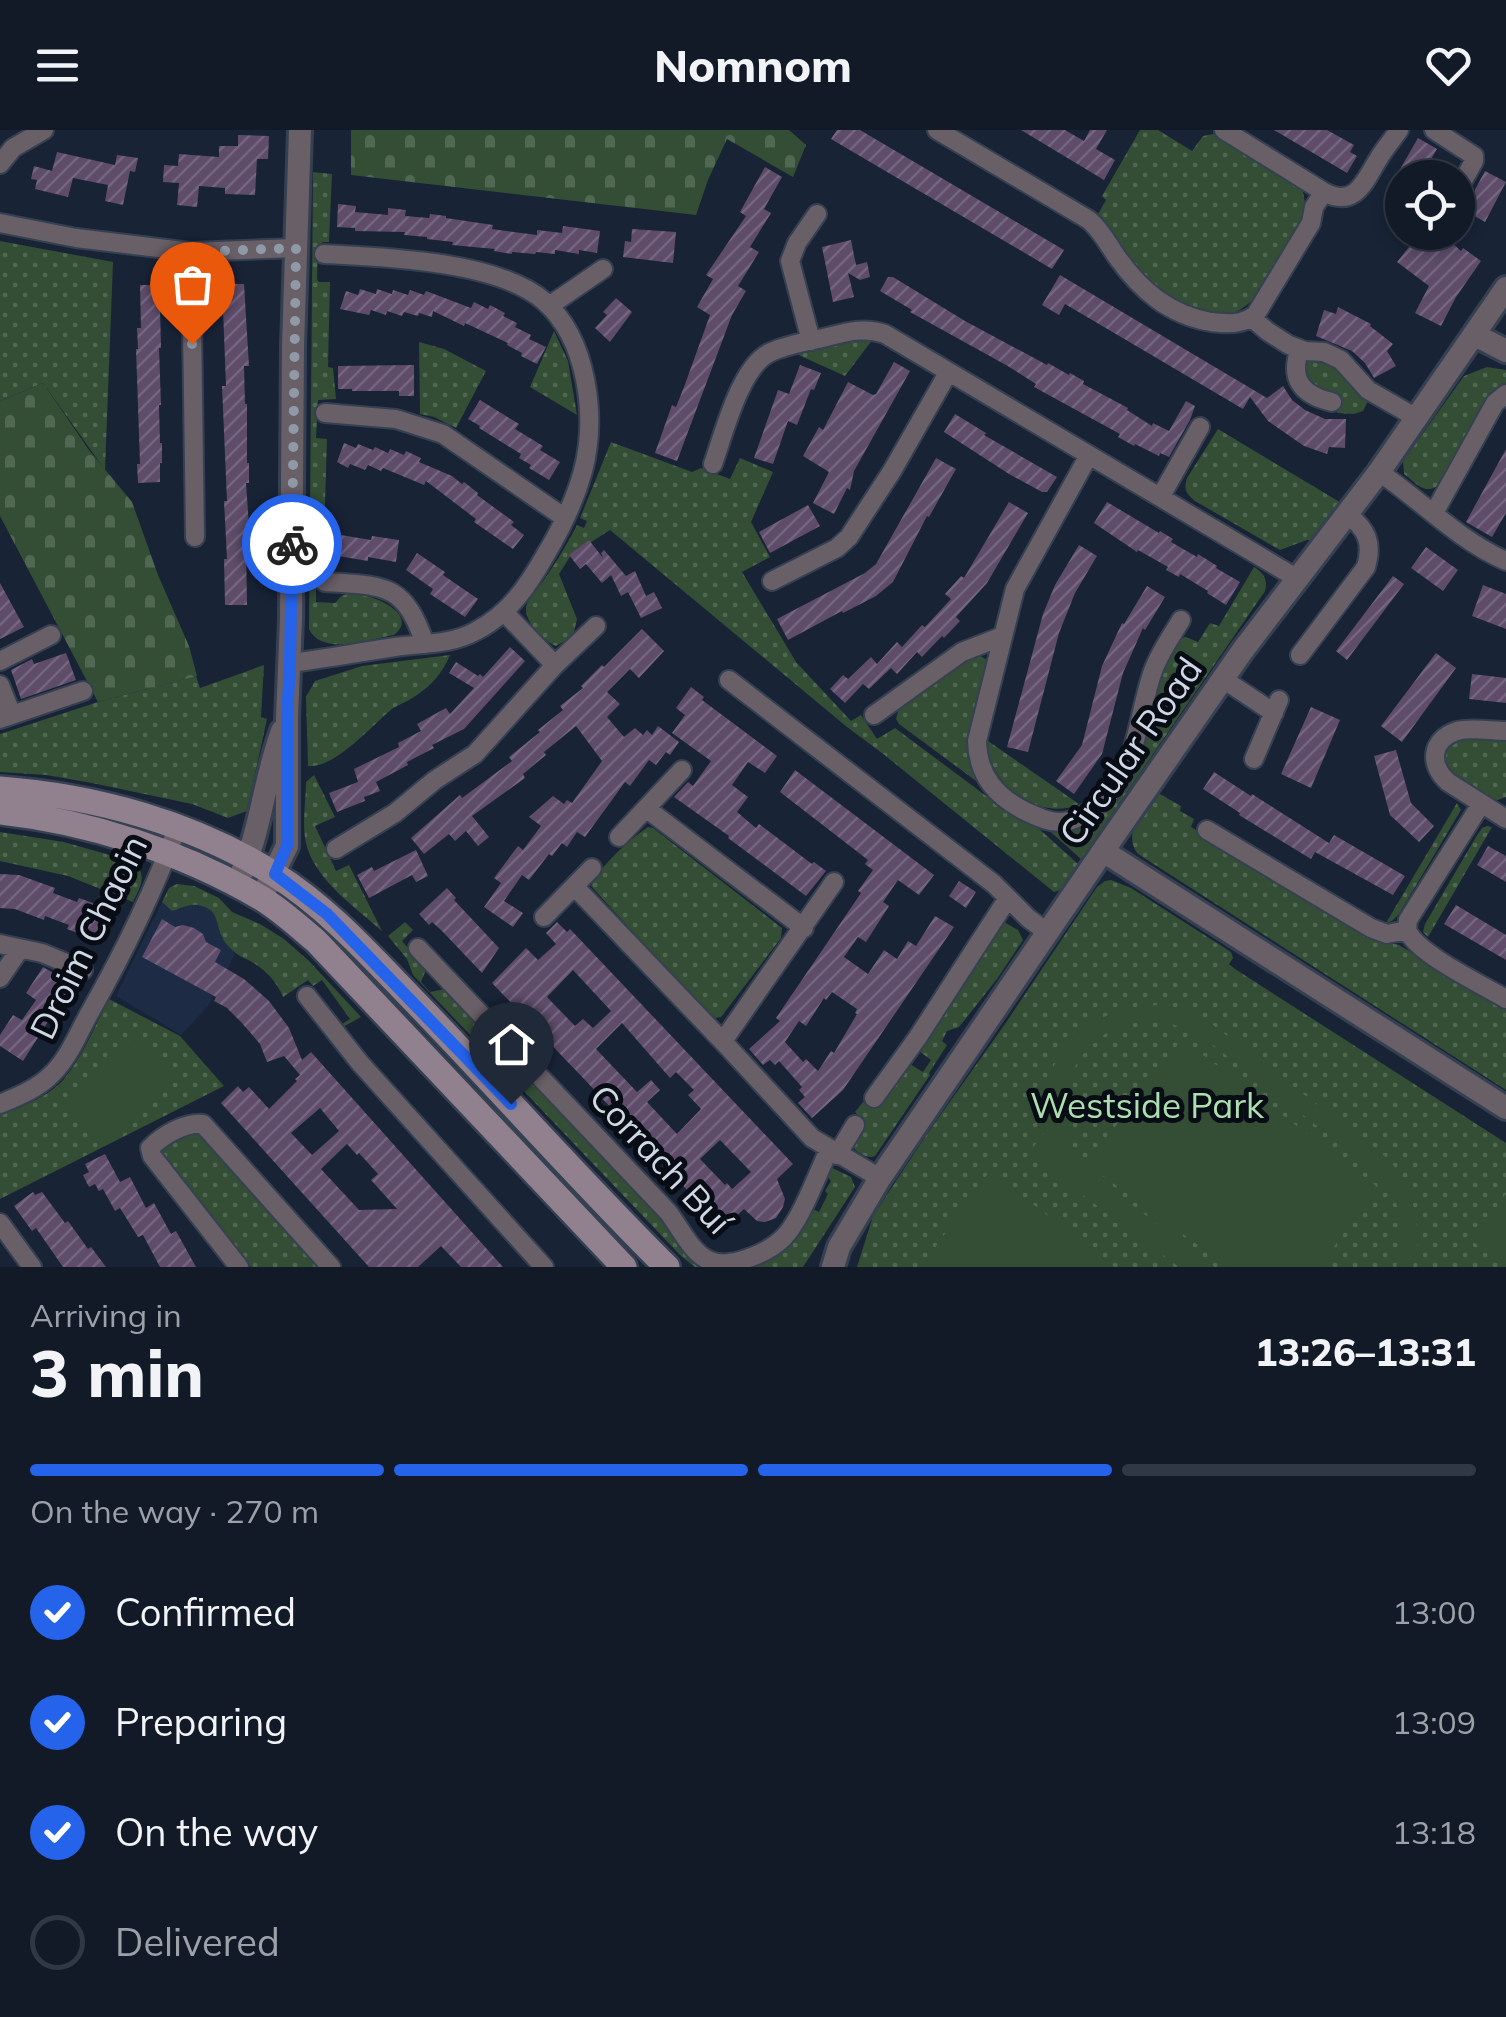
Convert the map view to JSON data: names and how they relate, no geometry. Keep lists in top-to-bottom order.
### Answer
{
  "streets": {
    "street": ["Circular Road", "Droim Chaoin", "Corrach Buí"]
  },
  "parks": ["Westside Park"],
  "page": {
    "header": "Nomnom",
    "heading": ["3 min", "Arriving in", "13:26–13:31"],
    "bar": "On the way · 270 m",
    "list": [
      ["Confirmed", "13:00"],
      ["Preparing", "13:09"],
      ["On the way", "13:18"],
      "Delivered"
    ]
  }
}
